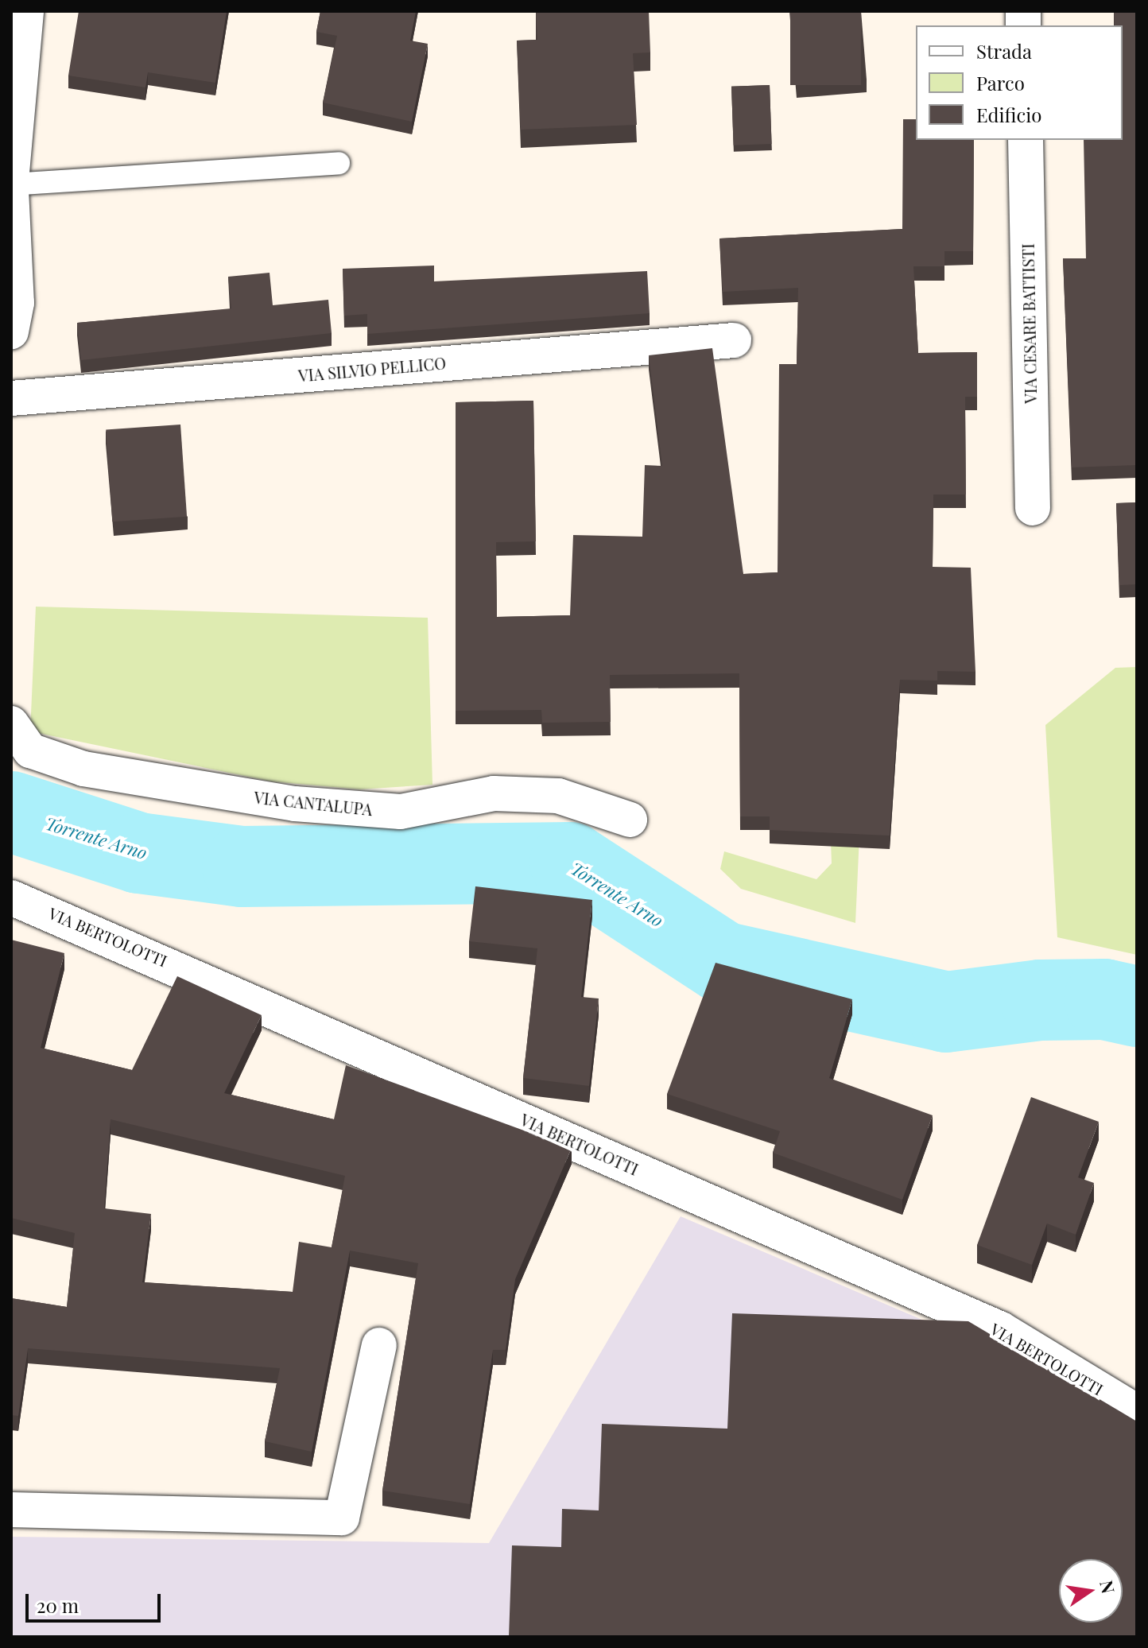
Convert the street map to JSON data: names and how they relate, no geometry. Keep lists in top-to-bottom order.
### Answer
{
  "streets": {
    "street": [
      "VIA CESARE BATTISTI",
      "VIA SILVIO PELLICO",
      "VIA CANTALUPA",
      "VIA BERTOLOTTI"
    ]
  },
  "water": ["Torrente Arno"],
  "legend": ["Strada", "Parco", "Edificio"],
  "scale_bar": "20 m",
  "north": "right"
}
